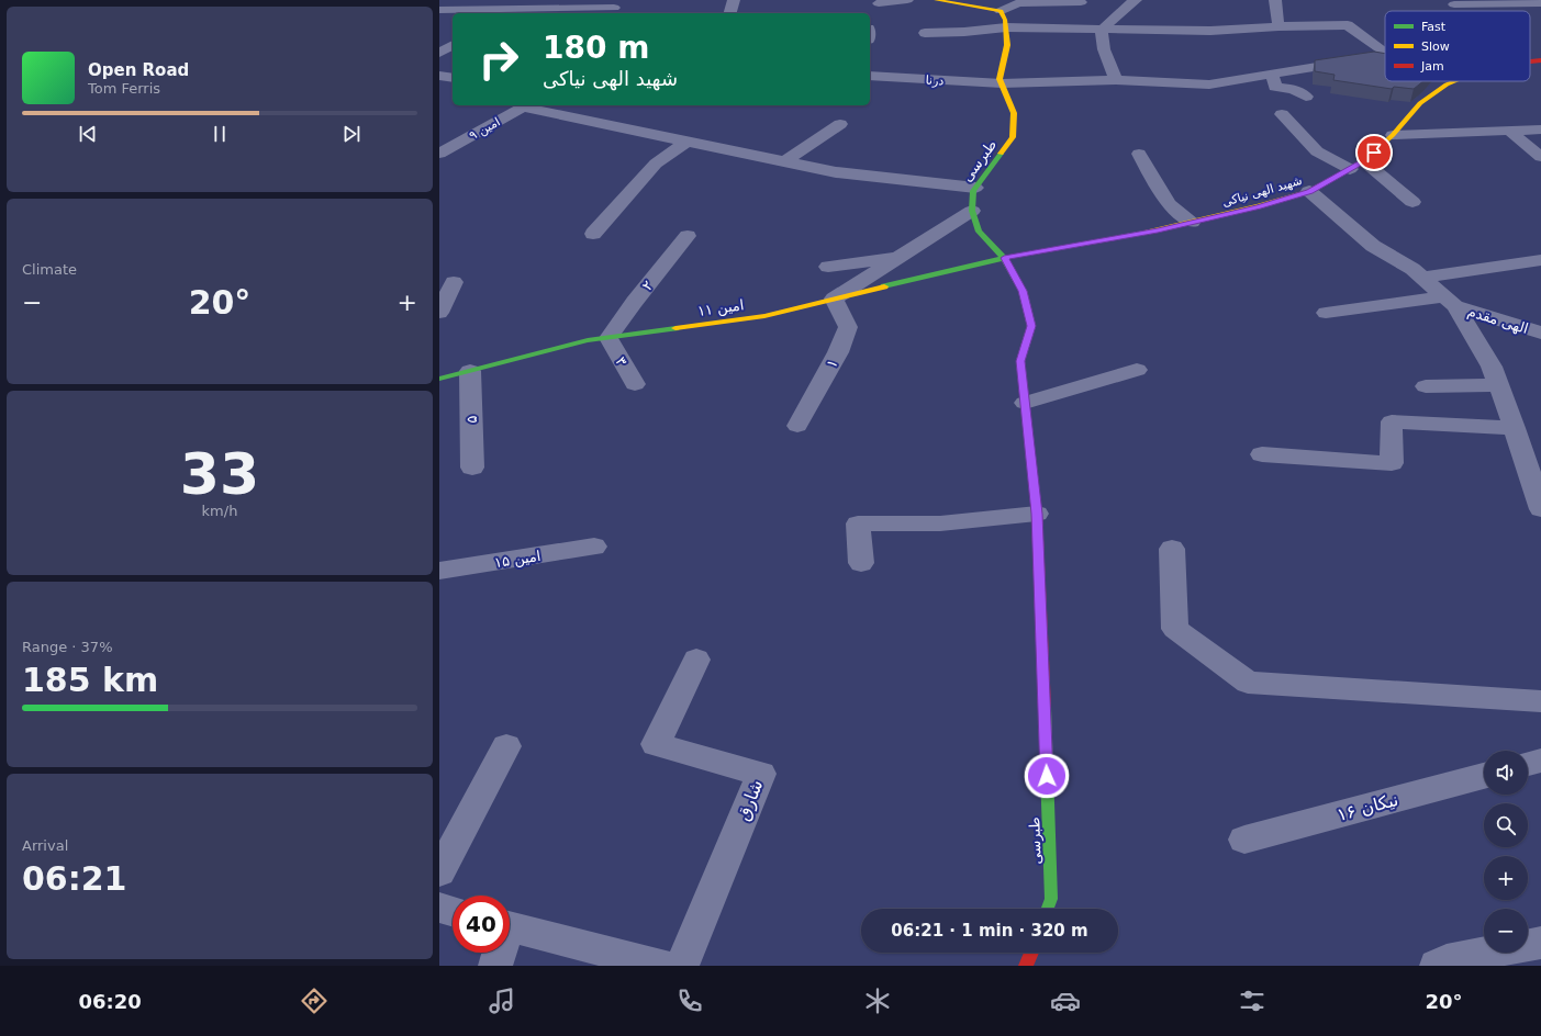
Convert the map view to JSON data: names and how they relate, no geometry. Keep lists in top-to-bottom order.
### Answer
{
  "streets": {
    "street": [
      "درنا",
      "امین ۹",
      "طبرسی",
      "شهید الهی نیاکی",
      "۲",
      "امین ۱۱",
      "الهی مقدم",
      "۳",
      "۱",
      "۵",
      "امین ۱۵",
      "شارق",
      "نیکان ۱۶"
    ]
  },
  "crossings": [
    ["درنا", "طبرسی"],
    ["طبرسی", "شهید الهی نیاکی"],
    ["طبرسی", "امین ۱۱"],
    ["شهید الهی نیاکی", "امین ۱۱"],
    ["۲", "امین ۱۱"],
    ["۲", "۳"],
    ["امین ۱۱", "۳"],
    ["امین ۱۱", "۱"],
    ["امین ۱۱", "۵"]
  ],
  "legend": ["Fast", "Slow", "Jam"],
  "page": {
    "turn": ["180 m", "شهید الهی نیاکی"],
    "song": ["Open Road", "Tom Ferris"],
    "tile": [
      "Climate",
      ["33", "km/h"],
      ["Range · 37%", "185 km"],
      ["Arrival", "06:21"]
    ],
    "heat": ["−", "20°", "+"],
    "map_buttons": ["+", "−"],
    "limit": "40",
    "trip": "06:21 · 1 min · 320 m",
    "tabs": ["06:20", "20°"]
  }
}
